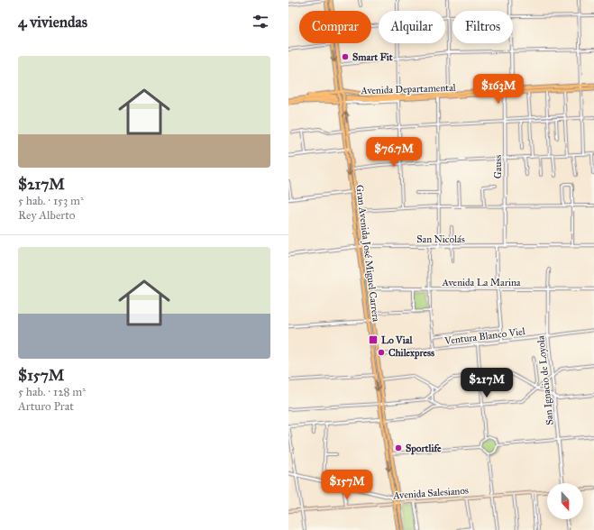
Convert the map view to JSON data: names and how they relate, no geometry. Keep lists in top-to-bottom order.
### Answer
{
  "streets": {
    "main road": ["Avenida Departamental", "Gran Avenida José Miguel Carrera", "Avenida Salesianos"],
    "street": [
      "Gauss",
      "San Nicolás",
      "Avenida La Marina",
      "Ventura Blanco Viel",
      "San Ignacio de Loyola"
    ]
  },
  "crossings": [
    ["Avenida Departamental", "Gauss"],
    ["Avenida Departamental", "Gran Avenida José Miguel Carrera"],
    ["Gauss", "San Nicolás"],
    ["San Nicolás", "Gran Avenida José Miguel Carrera"],
    ["Gran Avenida José Miguel Carrera", "Avenida La Marina"],
    ["Gran Avenida José Miguel Carrera", "Ventura Blanco Viel"],
    ["Gran Avenida José Miguel Carrera", "Avenida Salesianos"],
    ["Avenida La Marina", "San Ignacio de Loyola"],
    ["Ventura Blanco Viel", "San Ignacio de Loyola"]
  ],
  "places": {
    "other": ["Smart Fit", "Chilexpress", "Sportlife"],
    "transit": ["Lo Vial"]
  },
  "north": "bottom",
  "page": {
    "heading": "4 viviendas",
    "chip": ["Comprar", "Alquilar", "Filtros"],
    "list": [
      {
        "name": "$217M",
        "note": "5 hab. · 153 m² · Rey Alberto"
      },
      {
        "name": "$157M",
        "note": "5 hab. · 128 m² · Arturo Prat"
      }
    ],
    "price": [
      "$163M",
      "$76.7M",
      "$217M",
      "$157M"
    ]
  }
}
